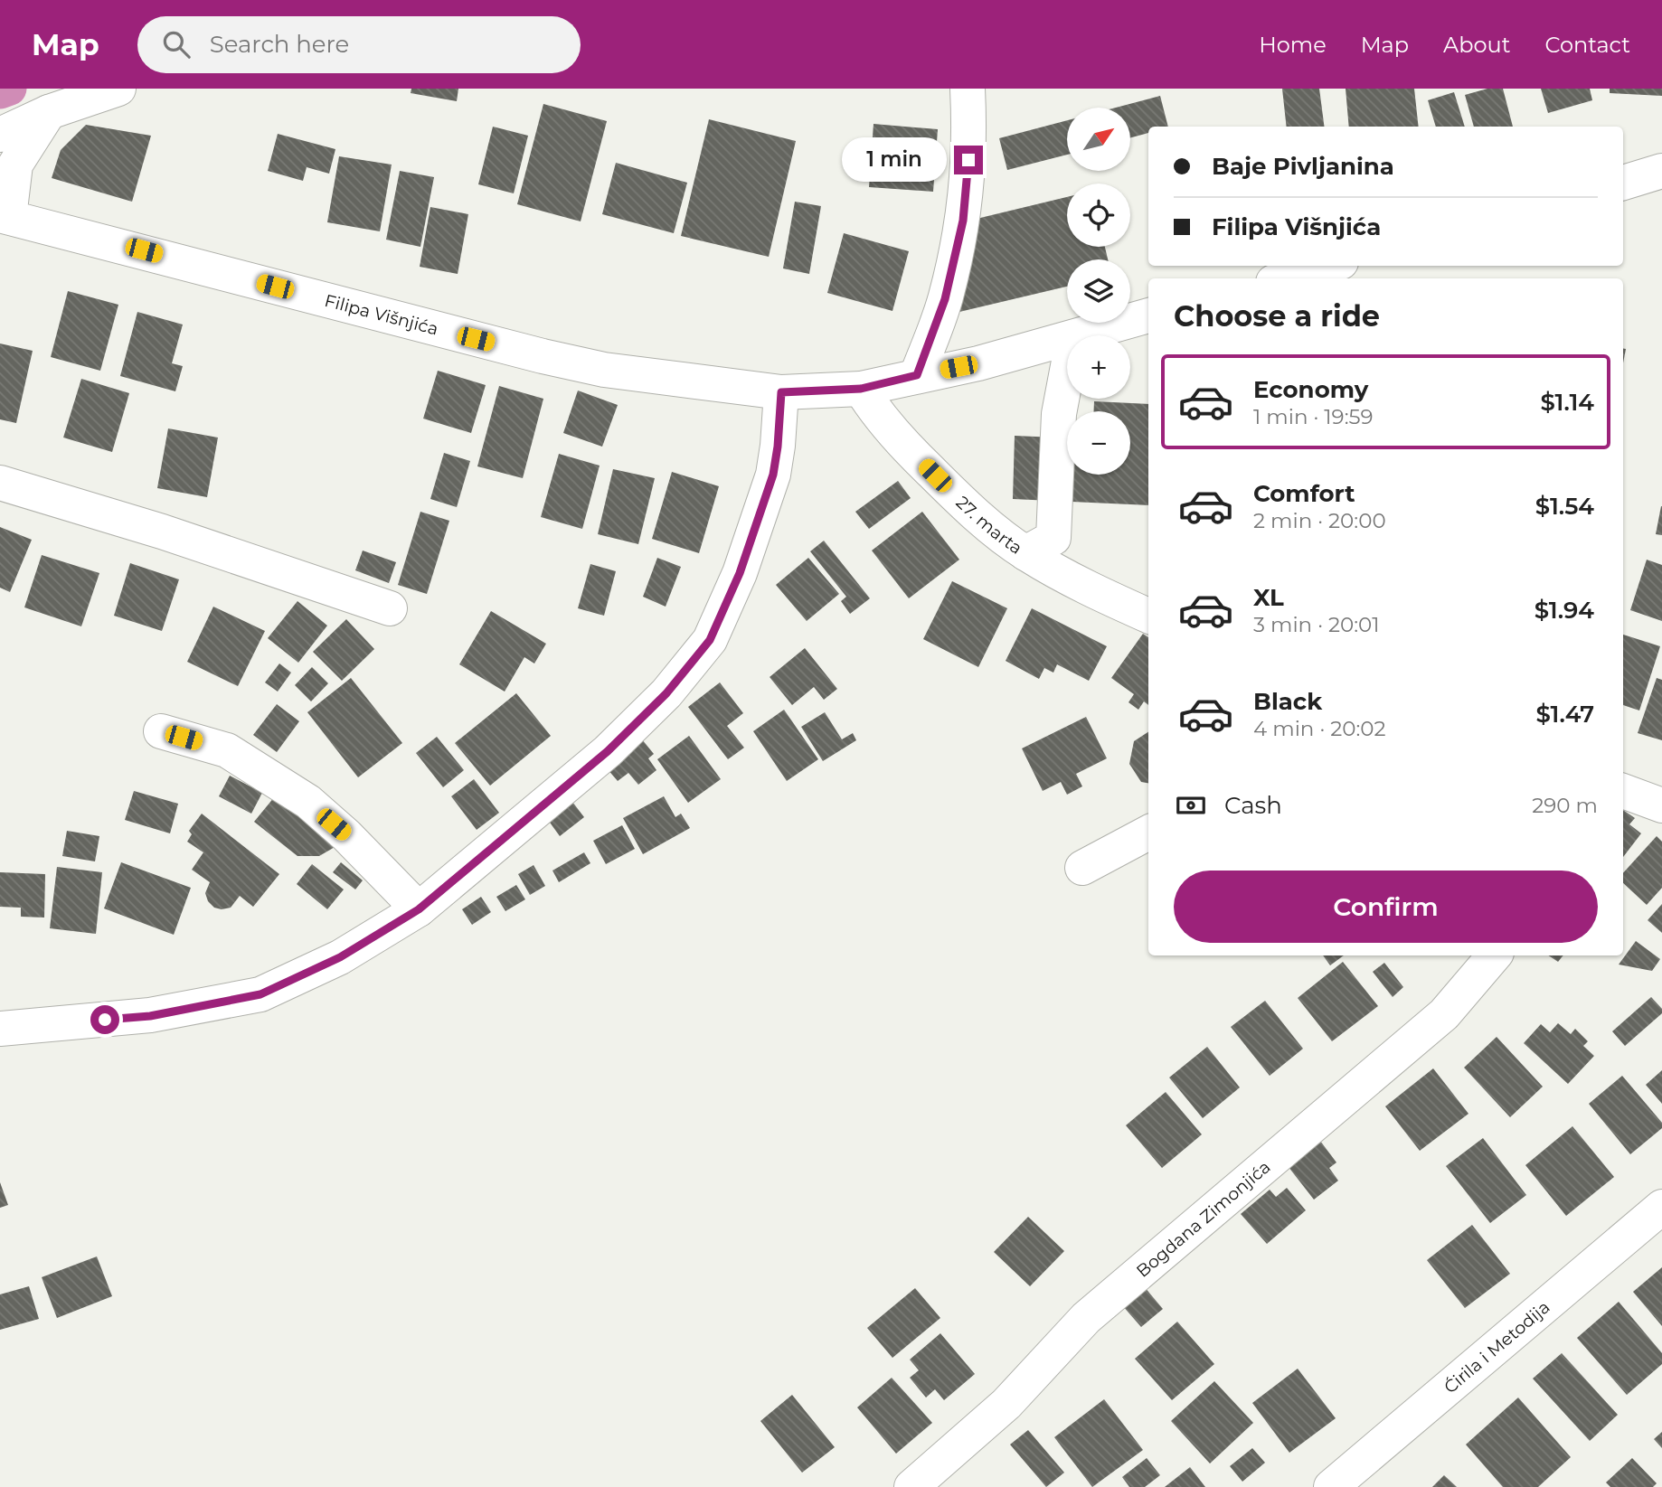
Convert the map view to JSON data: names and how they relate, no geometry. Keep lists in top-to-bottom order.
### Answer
{
  "streets": {
    "street": [
      "Filipa Višnjića",
      "27. marta",
      "Bogdana Zimonjića",
      "Ćirila i Metodija"
    ]
  },
  "crossings": [
    ["Filipa Višnjića", "27. marta"]
  ],
  "north": "top right",
  "page": {
    "header": "Map",
    "search": "Search here",
    "nav": [
      "Home",
      "Map",
      "About",
      "Contact"
    ],
    "map_buttons": ["+", "−"],
    "banner": ["Baje Pivljanina", "Filipa Višnjića"],
    "bubble": "1 min",
    "heading": "Choose a ride",
    "list": [
      {
        "name": "Economy",
        "note": "1 min · 19:59",
        "value": "$1.14"
      },
      {
        "name": "Comfort",
        "note": "2 min · 20:00",
        "value": "$1.54"
      },
      {
        "name": "XL",
        "note": "3 min · 20:01",
        "value": "$1.94"
      },
      {
        "name": "Black",
        "note": "4 min · 20:02",
        "value": "$1.47"
      }
    ],
    "pay": ["Cash", "290 m"],
    "buttons": "Confirm"
  }
}
